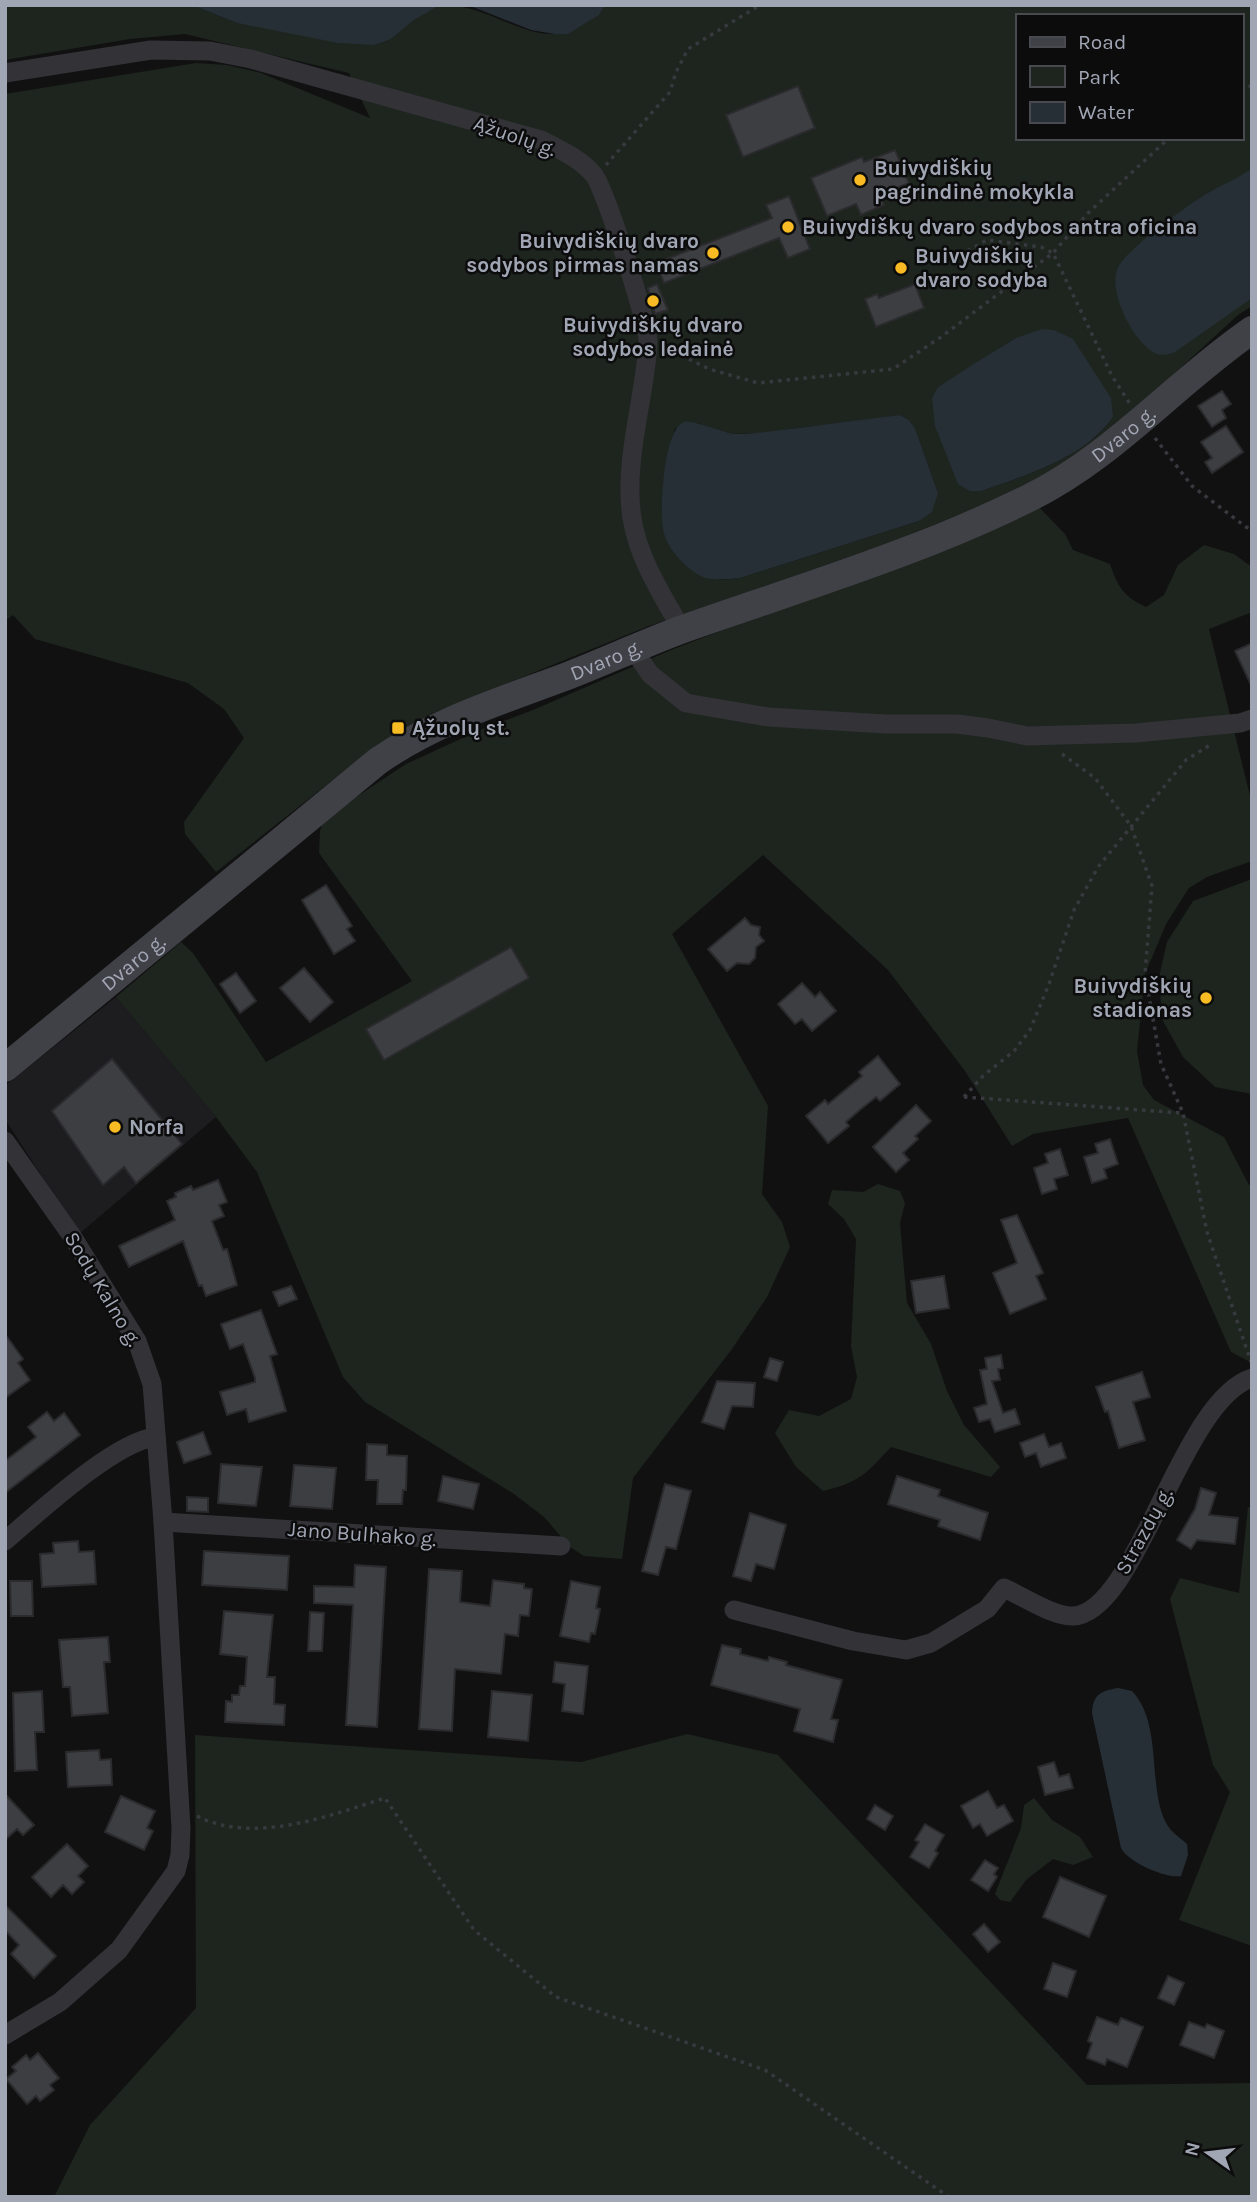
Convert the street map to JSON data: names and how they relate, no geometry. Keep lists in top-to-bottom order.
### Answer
{
  "streets": {
    "main road": ["Dvaro g."],
    "street": [
      "Ąžuolų g.",
      "Sodų Kalno g.",
      "Strazdų g.",
      "Jano Bulhako g."
    ]
  },
  "crossings": [
    ["Ąžuolų g.", "Dvaro g."],
    ["Sodų Kalno g.", "Jano Bulhako g."]
  ],
  "places": {
    "other": [
      "Buivydiškių pagrindinė mokykla",
      "Buivydiškų dvaro sodybos antra oficina",
      "Buivydiškių dvaro sodybos pirmas namas",
      "Buivydiškių dvaro sodyba",
      "Buivydiškių dvaro sodybos ledainė",
      "Buivydiškių stadionas",
      "Norfa"
    ],
    "transit": ["Ąžuolų st."]
  },
  "legend": ["Road", "Park", "Water"],
  "north": "left"
}
